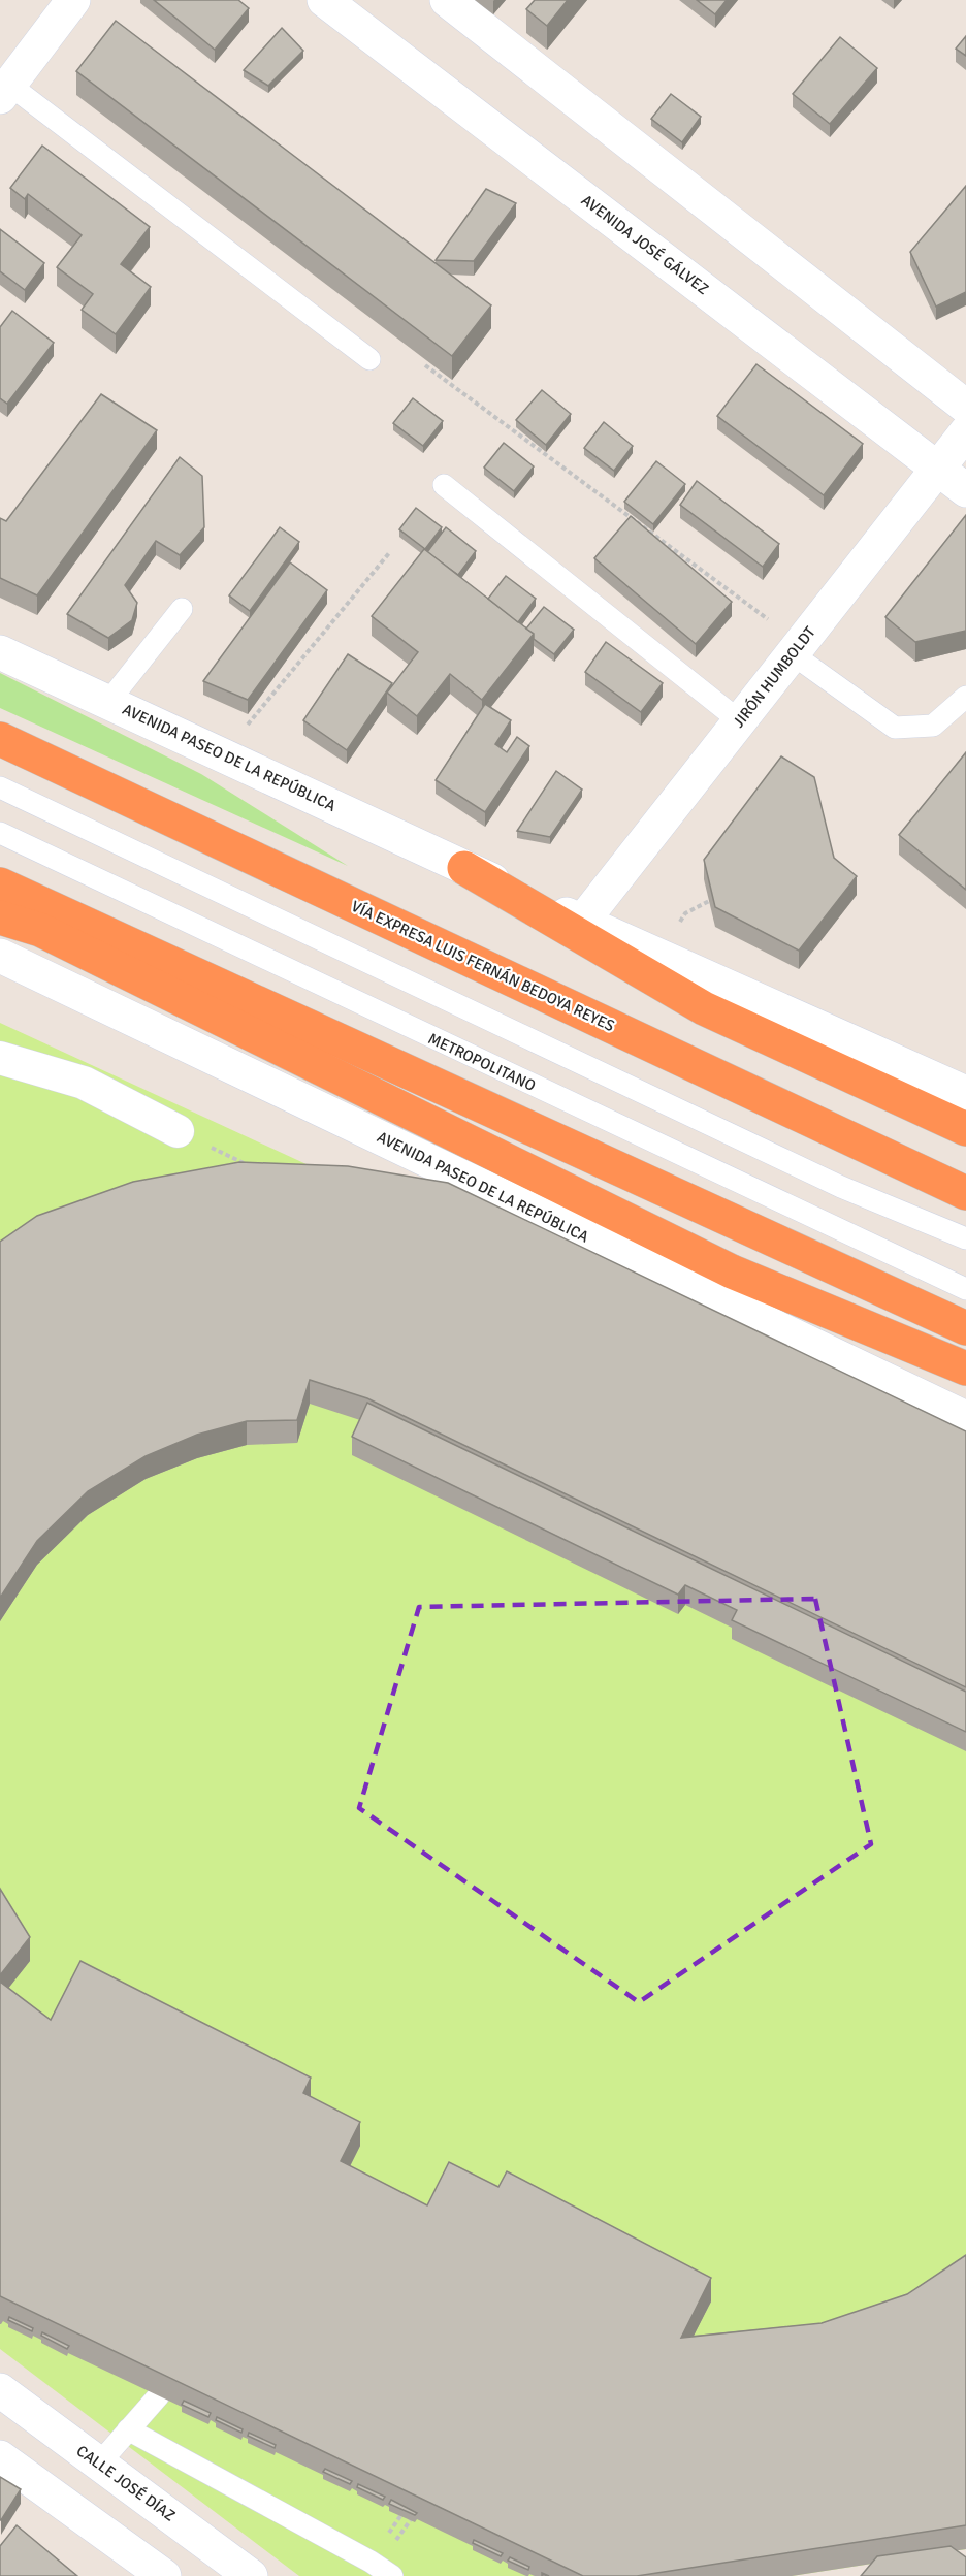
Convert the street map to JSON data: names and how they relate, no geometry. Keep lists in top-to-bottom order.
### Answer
{
  "streets": {
    "highway": ["VÍA EXPRESA LUIS FERNÁN BEDOYA REYES"],
    "street": [
      "AVENIDA JOSÉ GÁLVEZ",
      "JIRÓN HUMBOLDT",
      "AVENIDA PASEO DE LA REPÚBLICA",
      "CALLE JOSÉ DÍAZ"
    ],
    "lane": ["METROPOLITANO"]
  },
  "crossings": [
    ["AVENIDA JOSÉ GÁLVEZ", "JIRÓN HUMBOLDT"],
    ["JIRÓN HUMBOLDT", "AVENIDA PASEO DE LA REPÚBLICA"]
  ]
}
